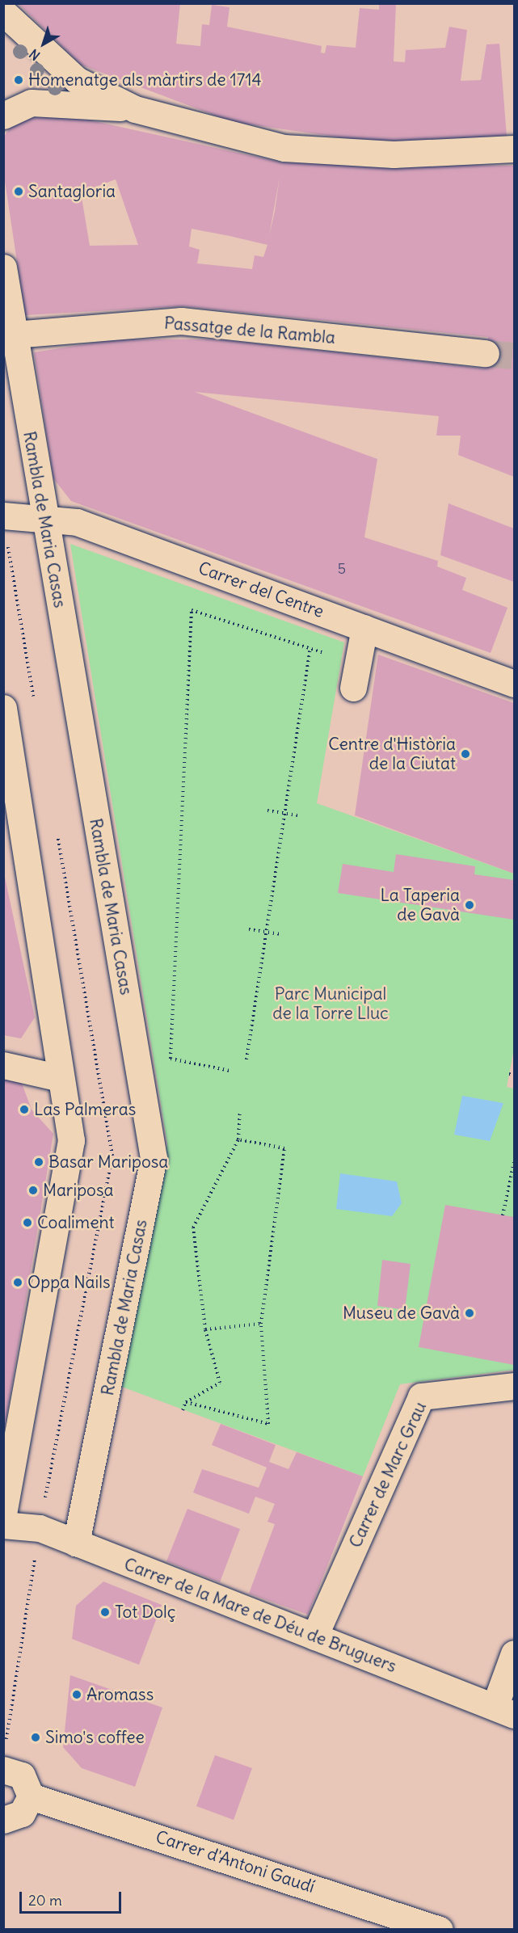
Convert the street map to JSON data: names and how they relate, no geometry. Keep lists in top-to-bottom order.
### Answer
{
  "streets": {
    "street": [
      "Passatge de la Rambla",
      "Rambla de Maria Casas",
      "Carrer del Centre",
      "Carrer de Marc Grau",
      "Carrer de la Mare de Déu de Bruguers",
      "Carrer d'Antoni Gaudí"
    ]
  },
  "crossings": [
    ["Passatge de la Rambla", "Rambla de Maria Casas"],
    ["Rambla de Maria Casas", "Carrer del Centre"],
    ["Rambla de Maria Casas", "Carrer de la Mare de Déu de Bruguers"],
    ["Carrer de Marc Grau", "Carrer de la Mare de Déu de Bruguers"]
  ],
  "parks": ["Parc Municipal de la Torre Lluc"],
  "places": [
    "Homenatge als màrtirs de 1714",
    "Santagloria",
    "Centre d'Història de la Ciutat",
    "La Taperia de Gavà",
    "Las Palmeras",
    "Basar Mariposa",
    "Mariposa",
    "Coaliment",
    "Oppa Nails",
    "Museu de Gavà",
    "Tot Dolç",
    "Aromass",
    "Simo's coffee"
  ],
  "house_numbers": ["5"],
  "scale_bar": "20 m",
  "north": "bottom left"
}
